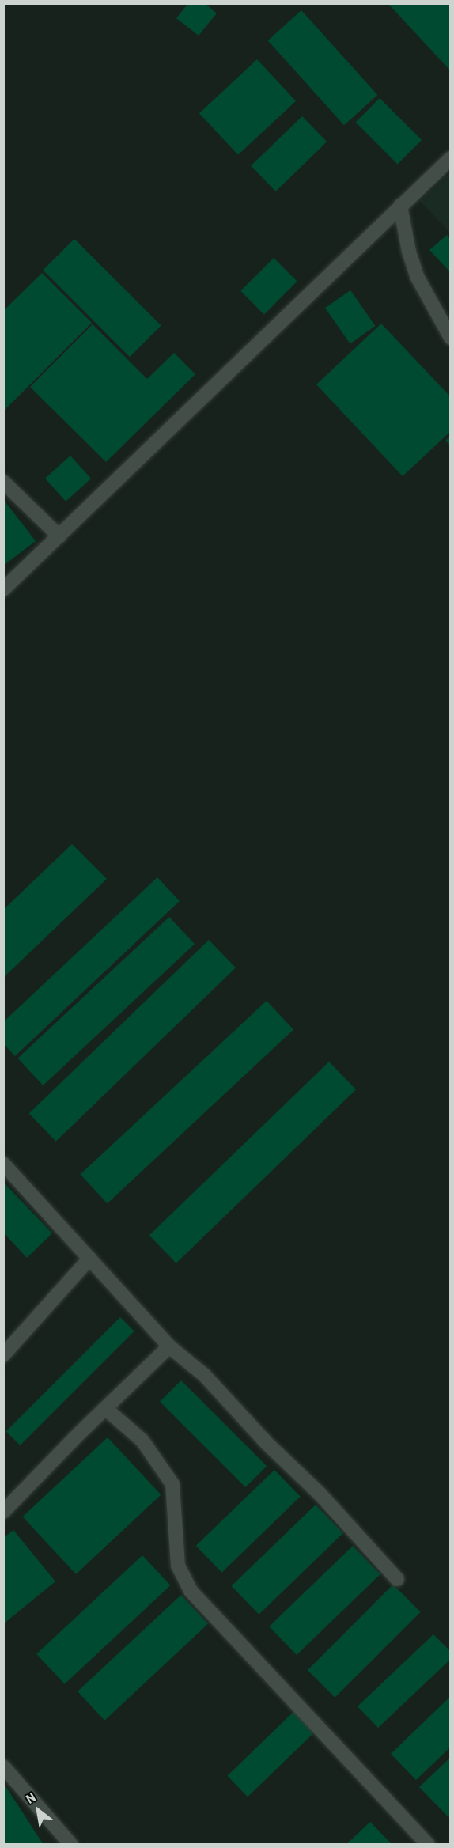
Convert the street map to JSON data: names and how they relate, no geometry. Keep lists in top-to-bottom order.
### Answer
{
  "north": "top left"
}
